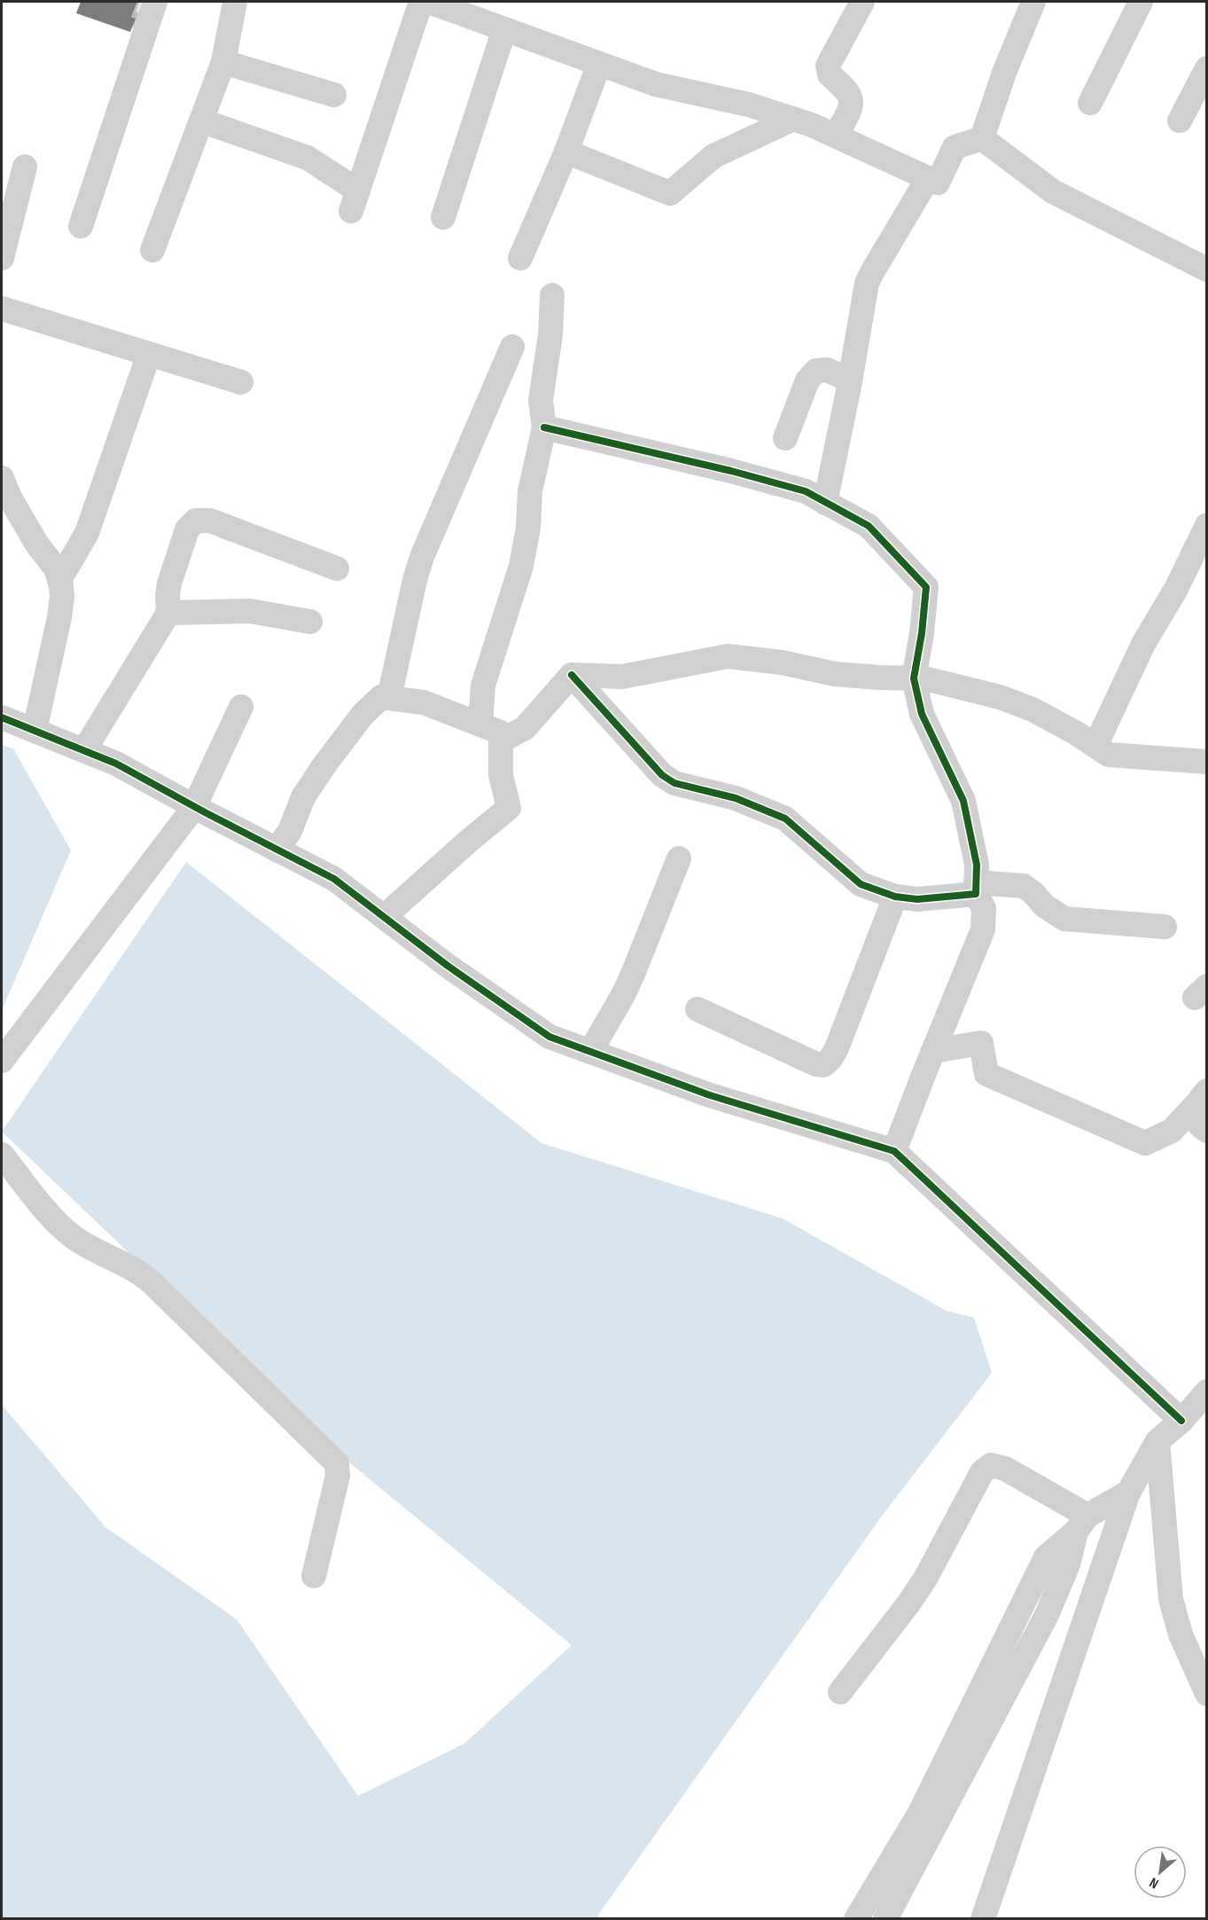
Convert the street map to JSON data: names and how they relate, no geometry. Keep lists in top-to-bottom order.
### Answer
{
  "north": "bottom left"
}
